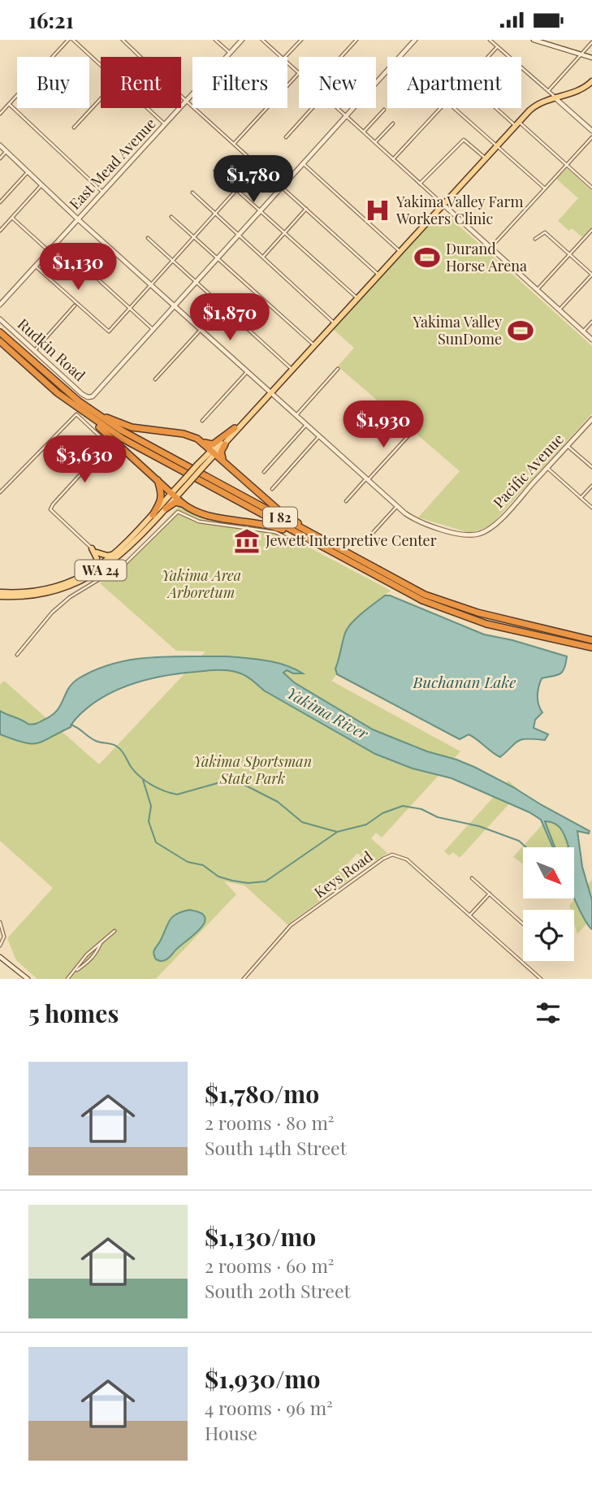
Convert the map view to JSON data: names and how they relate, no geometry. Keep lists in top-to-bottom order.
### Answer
{
  "streets": {
    "highway": ["I 82", "WA 24"],
    "street": [
      "East Mead Avenue",
      "Rudkin Road",
      "Pacific Avenue",
      "Keys Road"
    ]
  },
  "water": ["Buchanan Lake", "Yakima River"],
  "parks": ["Yakima Area Arboretum", "Yakima Sportsman State Park"],
  "places": {
    "hospital": ["Yakima Valley Farm Workers Clinic"],
    "sports": ["Durand Horse Arena", "Yakima Valley SunDome"],
    "museum": ["Jewett Interpretive Center"]
  },
  "north": "bottom right",
  "page": {
    "status": "16:21",
    "chip": [
      "Buy",
      "Rent",
      "Filters",
      "New",
      "Apartment"
    ],
    "price": [
      "$1,780",
      "$1,130",
      "$1,870",
      "$1,930",
      "$3,630"
    ],
    "heading": "5 homes",
    "list": [
      {
        "name": "$1,780/mo",
        "note": "2 rooms · 80 m² · South 14th Street"
      },
      {
        "name": "$1,130/mo",
        "note": "2 rooms · 60 m² · South 20th Street"
      },
      {
        "name": "$1,930/mo",
        "note": "4 rooms · 96 m² · House"
      }
    ]
  }
}
